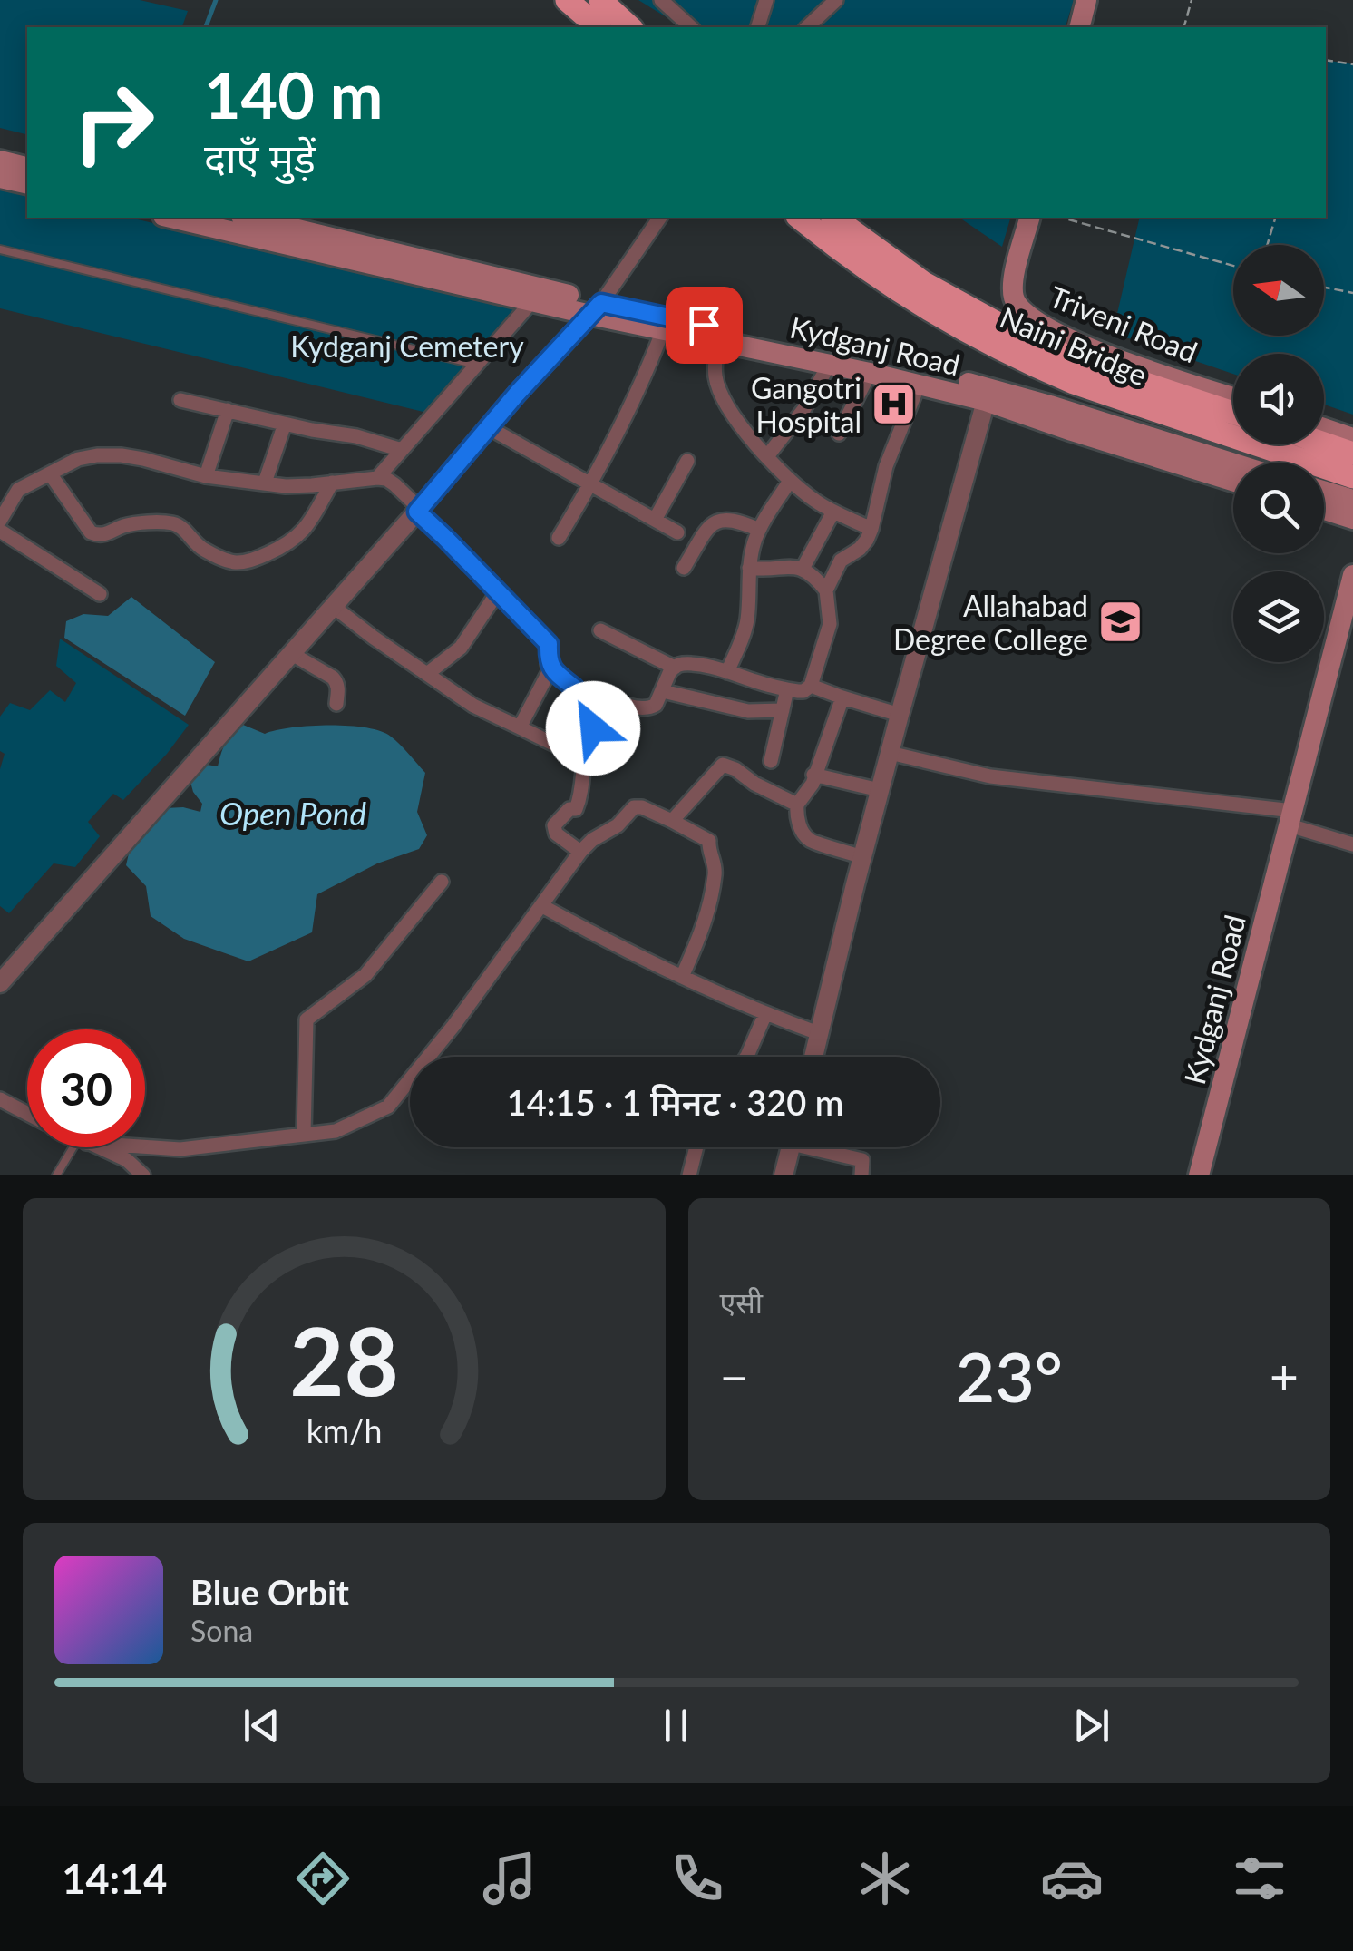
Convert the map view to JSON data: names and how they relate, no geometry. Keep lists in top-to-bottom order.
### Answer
{
  "streets": {
    "highway": ["Naini Bridge"],
    "main road": ["Triveni Road", "Kydganj Road"]
  },
  "water": ["Open Pond"],
  "parks": ["Kydganj Cemetery"],
  "places": {
    "hospital": ["Gangotri Hospital"],
    "school or university": ["Allahabad Degree College"]
  },
  "north": "left",
  "page": {
    "turn": ["140 m", "दाएँ मुड़ें"],
    "limit": "30",
    "trip": "14:15 · 1 मिनट · 320 m",
    "tile": "एसी",
    "heat": ["−", "23°", "+"],
    "song": ["Blue Orbit", "Sona"],
    "tabs": "14:14",
    "gauge": ["28", "km/h"]
  }
}
